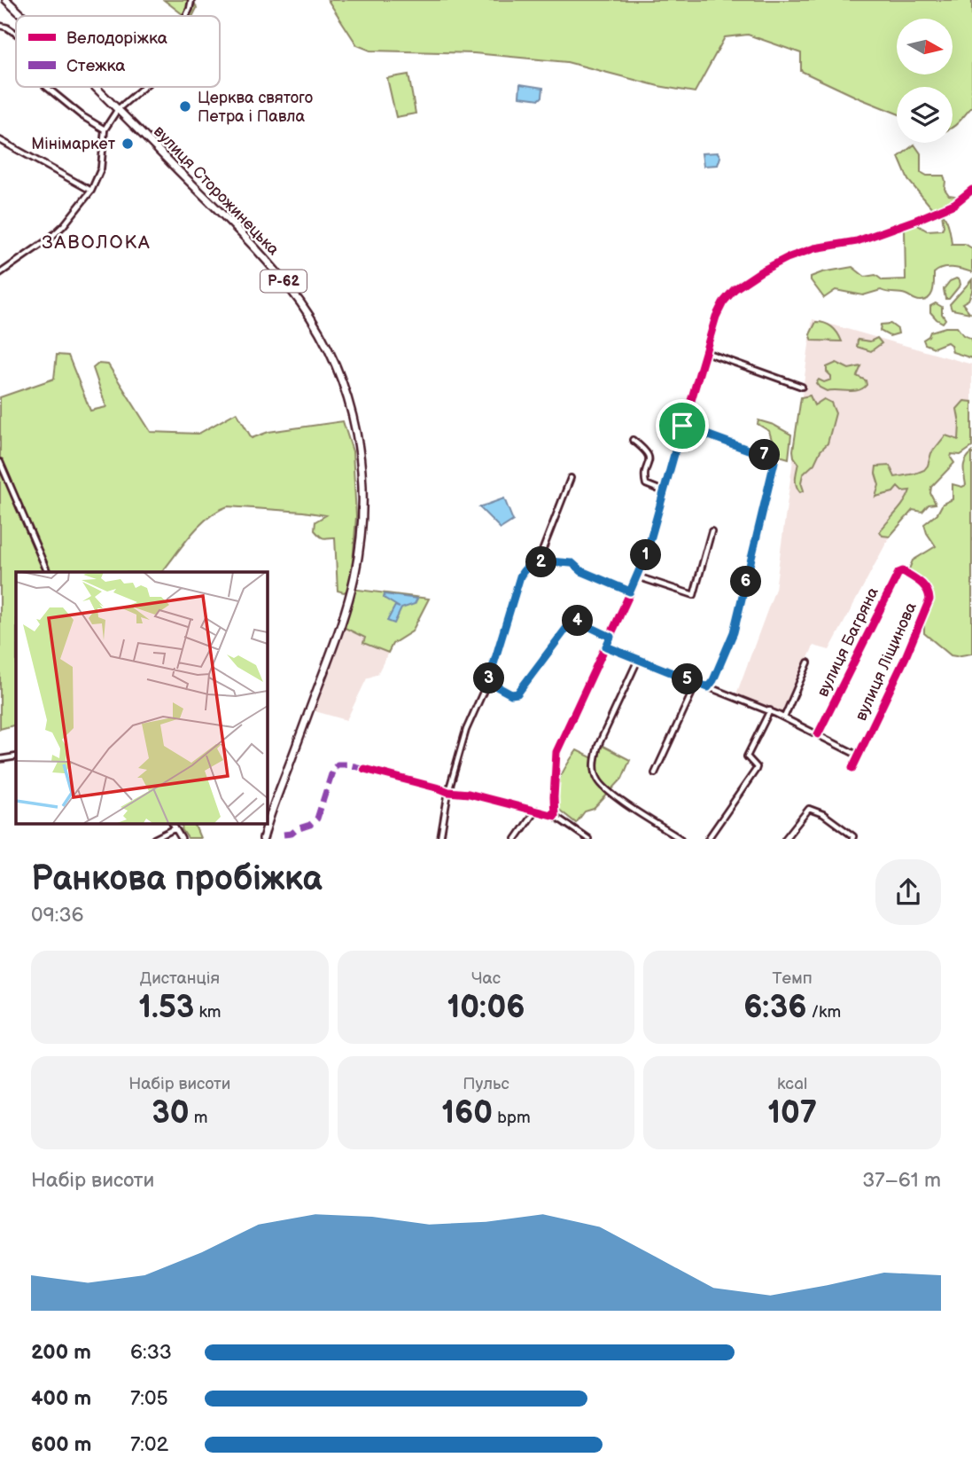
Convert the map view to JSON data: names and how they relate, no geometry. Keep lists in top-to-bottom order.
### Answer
{
  "streets": {
    "main road": ["вулиця Сторожинецька", "Р-62"],
    "street": ["вулиця Багряна", "вулиця Ліщинова"]
  },
  "crossings": [
    ["вулиця Багряна", "вулиця Ліщинова"]
  ],
  "districts": ["ЗАВОЛОКА"],
  "places": ["Церква святого Петра і Павла", "Мінімаркет"],
  "legend": ["Велодоріжка", "Стежка"],
  "north": "right",
  "page": {
    "pins": [
      "7",
      "1",
      "2",
      "6",
      "4",
      "3",
      "5"
    ],
    "heading": ["Ранкова пробіжка", "09:36"],
    "stats": [
      ["Дистанція", "1.53 km"],
      ["Час", "10:06"],
      ["Темп", "6:36 /km"],
      ["Набір висоти", "30 m"],
      ["Пульс", "160 bpm"],
      ["kcal", "107"]
    ],
    "chart": ["Набір висоти", "37–61 m"],
    "list": [
      {
        "name": "200 m",
        "note": "6:33"
      },
      {
        "name": "400 m",
        "note": "7:05"
      },
      {
        "name": "600 m",
        "note": "7:02"
      }
    ]
  }
}
